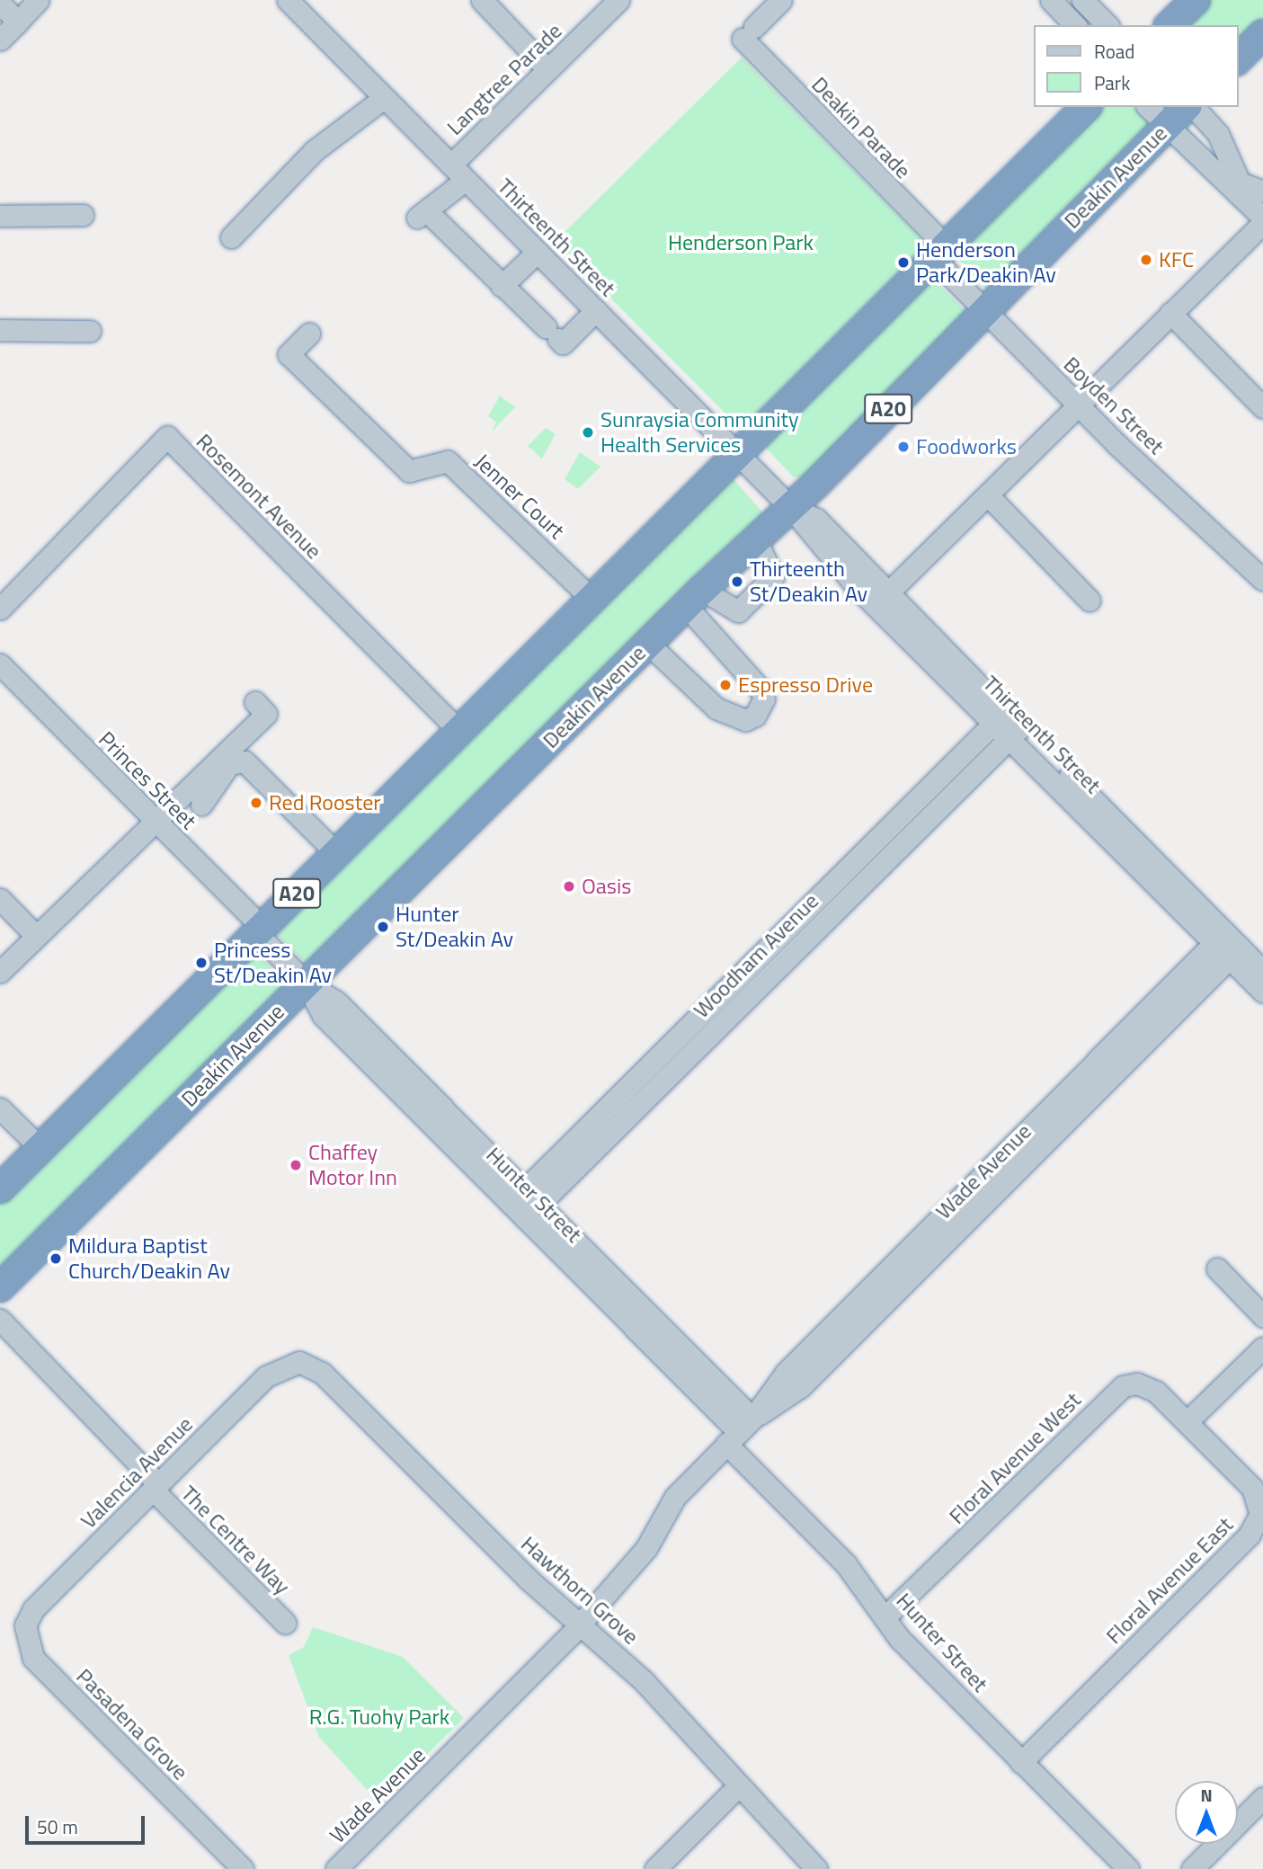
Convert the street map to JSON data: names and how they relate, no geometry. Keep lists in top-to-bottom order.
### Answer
{
  "streets": {
    "highway": ["Deakin Avenue", "A20"],
    "street": [
      "Langtree Parade",
      "Deakin Parade",
      "Thirteenth Street",
      "Boyden Street",
      "Rosemont Avenue",
      "Jenner Court",
      "Princes Street",
      "Woodham Avenue",
      "Wade Avenue",
      "Hunter Street",
      "Floral Avenue West",
      "Valencia Avenue",
      "The Centre Way",
      "Floral Avenue East",
      "Hawthorn Grove",
      "Pasadena Grove"
    ]
  },
  "crossings": [
    ["Langtree Parade", "Thirteenth Street"],
    ["Deakin Parade", "Boyden Street"],
    ["Deakin Parade", "A20"],
    ["Deakin Avenue", "Thirteenth Street"],
    ["Deakin Avenue", "Boyden Street"],
    ["Deakin Avenue", "Hunter Street"],
    ["Thirteenth Street", "A20"],
    ["Thirteenth Street", "Woodham Avenue"],
    ["Thirteenth Street", "Wade Avenue"],
    ["Boyden Street", "A20"],
    ["A20", "Rosemont Avenue"],
    ["A20", "Jenner Court"],
    ["A20", "Princes Street"],
    ["A20", "Hunter Street"],
    ["Princes Street", "Hunter Street"],
    ["Woodham Avenue", "Hunter Street"],
    ["Wade Avenue", "Hunter Street"],
    ["Wade Avenue", "Hawthorn Grove"],
    ["Hunter Street", "Floral Avenue West"],
    ["Hunter Street", "Floral Avenue East"],
    ["Floral Avenue West", "Floral Avenue East"],
    ["Valencia Avenue", "The Centre Way"],
    ["Valencia Avenue", "Hawthorn Grove"],
    ["Valencia Avenue", "Pasadena Grove"]
  ],
  "parks": ["Henderson Park", "R.G. Tuohy Park"],
  "places": [
    "KFC",
    "Henderson Park/Deakin Av",
    "Sunraysia Community Health Services",
    "Foodworks",
    "Thirteenth St/Deakin Av",
    "Espresso Drive",
    "Red Rooster",
    "Oasis",
    "Hunter St/Deakin Av",
    "Princess St/Deakin Av",
    "Chaffey Motor Inn",
    "Mildura Baptist Church/Deakin Av"
  ],
  "legend": ["Road", "Park"],
  "scale_bar": "50 m",
  "north": "top"
}
